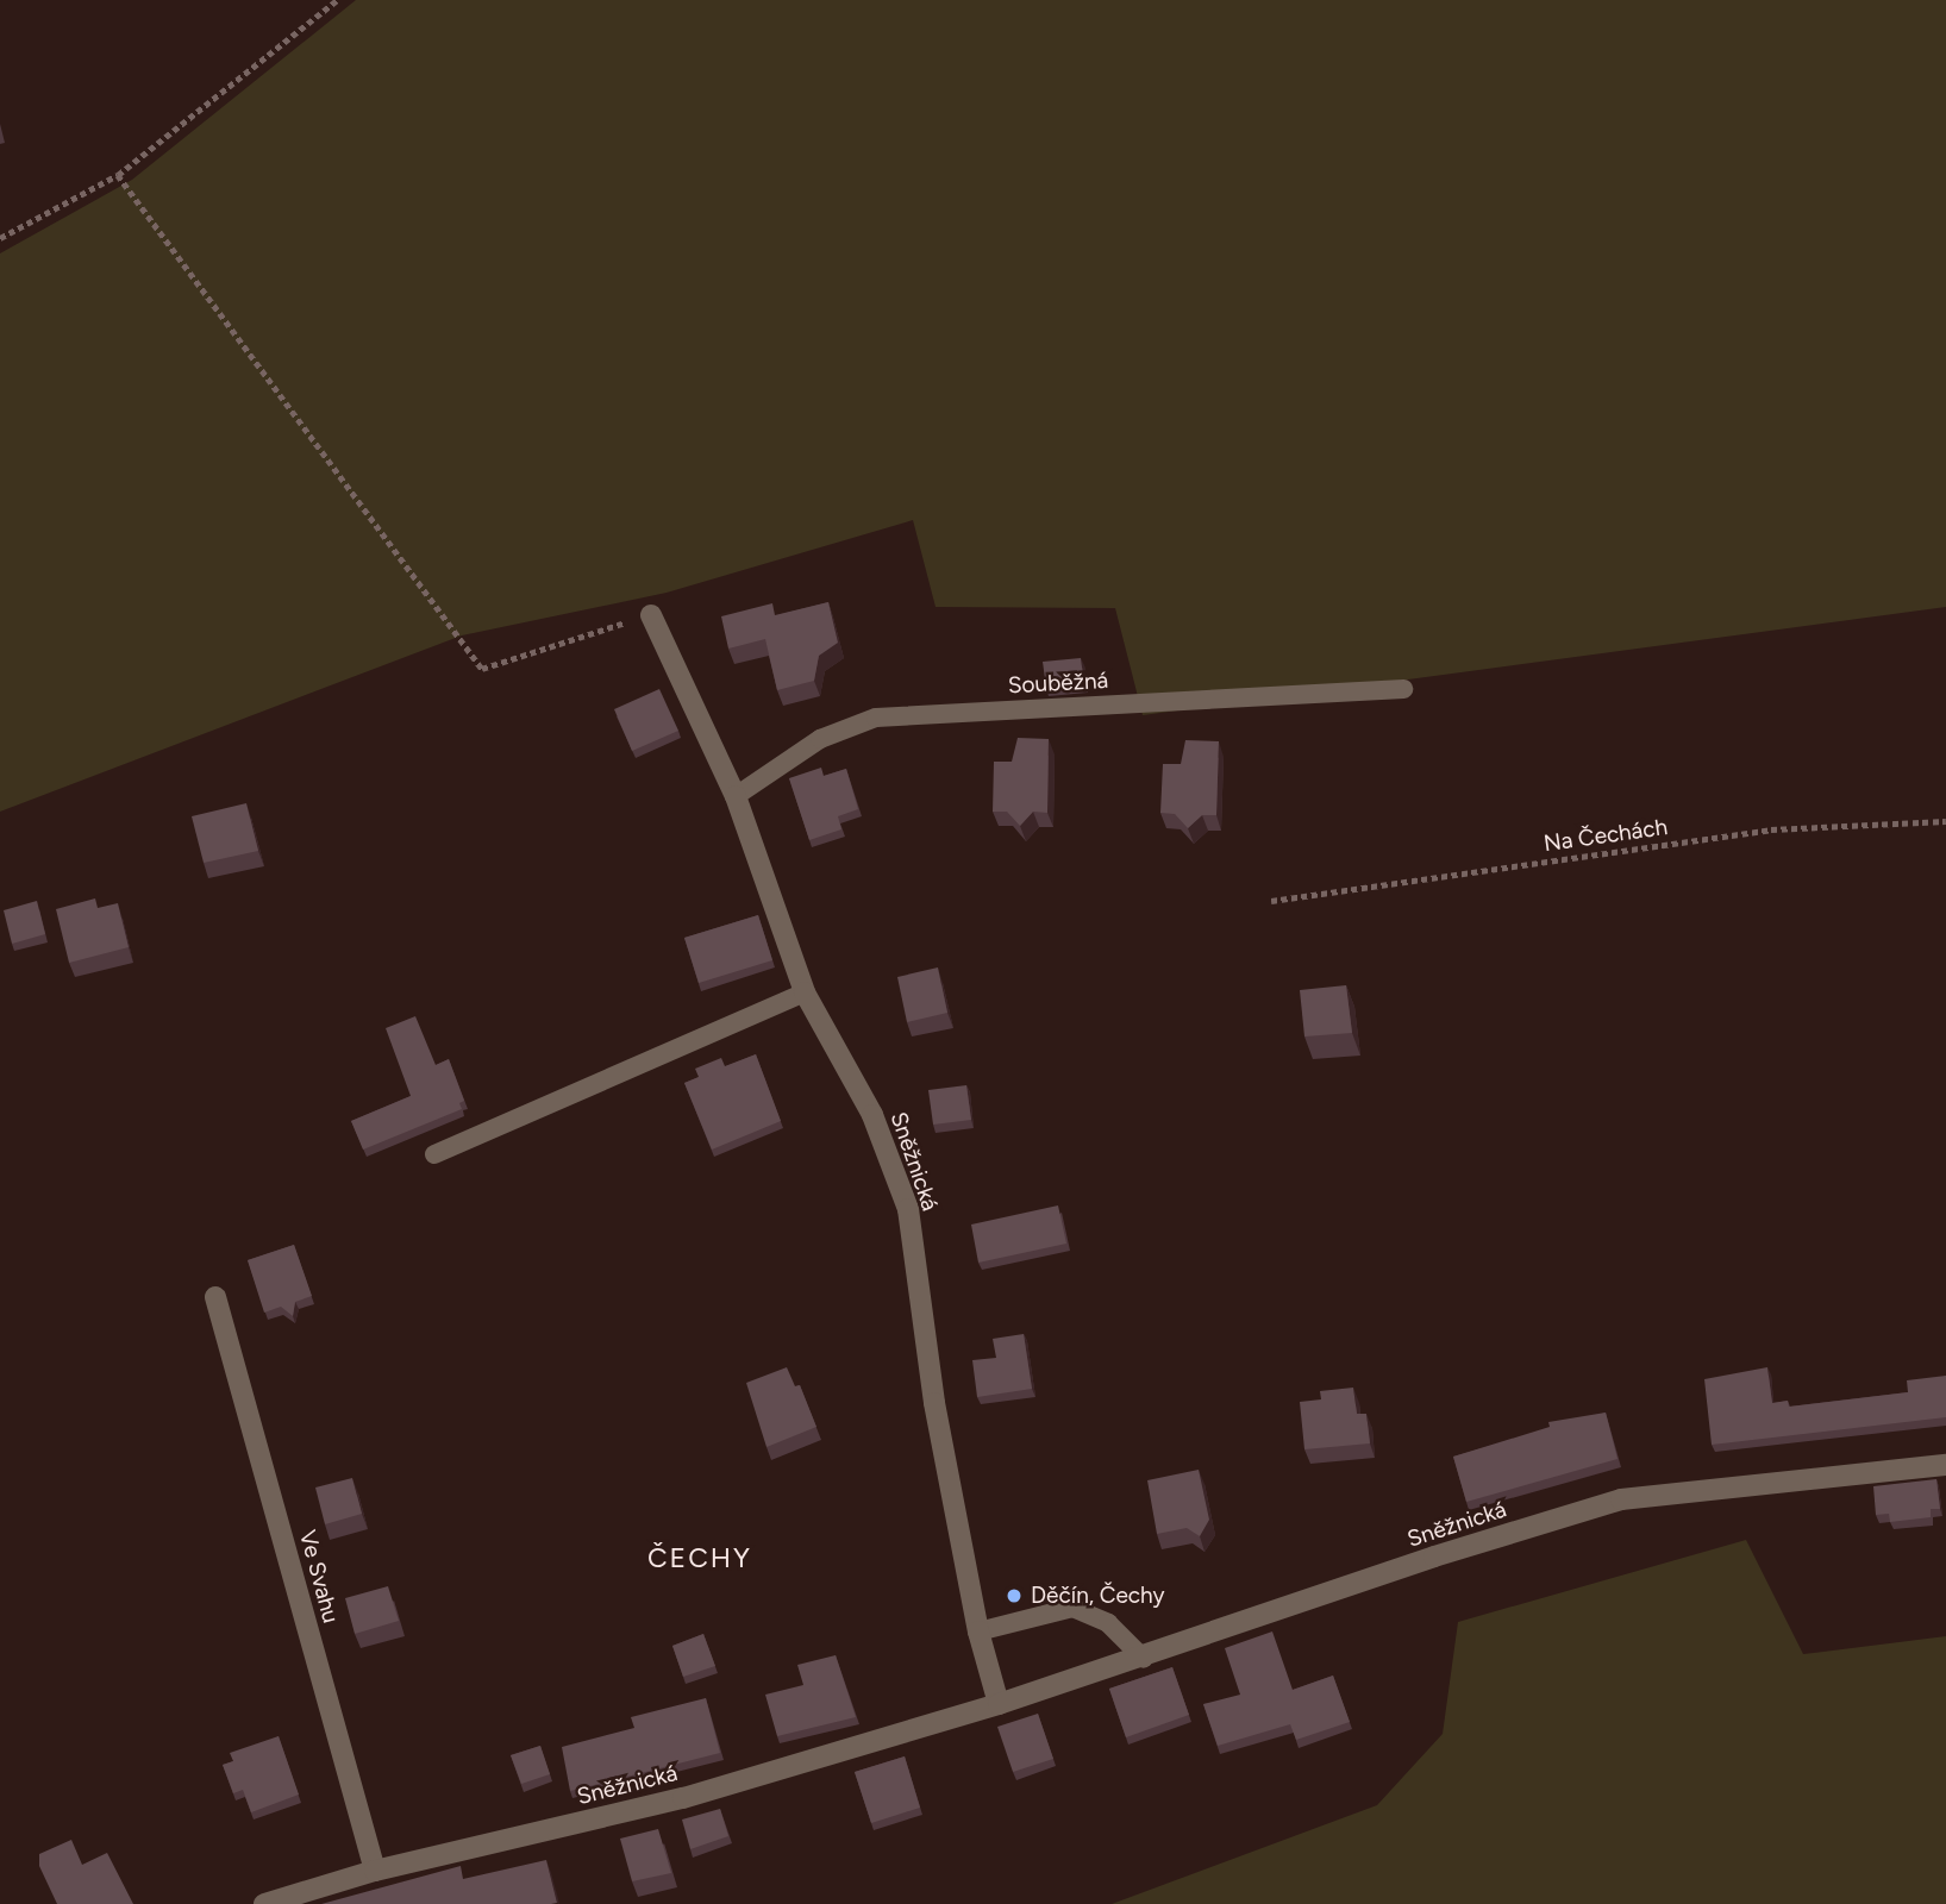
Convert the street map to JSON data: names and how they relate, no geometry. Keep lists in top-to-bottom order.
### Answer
{
  "streets": {
    "street": ["Sněžnická", "Ve Svahu"],
    "lane": ["Souběžná"],
    "path": ["Na Čechách"]
  },
  "crossings": [
    ["Souběžná", "Sněžnická"],
    ["Sněžnická", "Ve Svahu"]
  ],
  "districts": ["ČECHY"],
  "places": ["Děčín, Čechy"]
}
